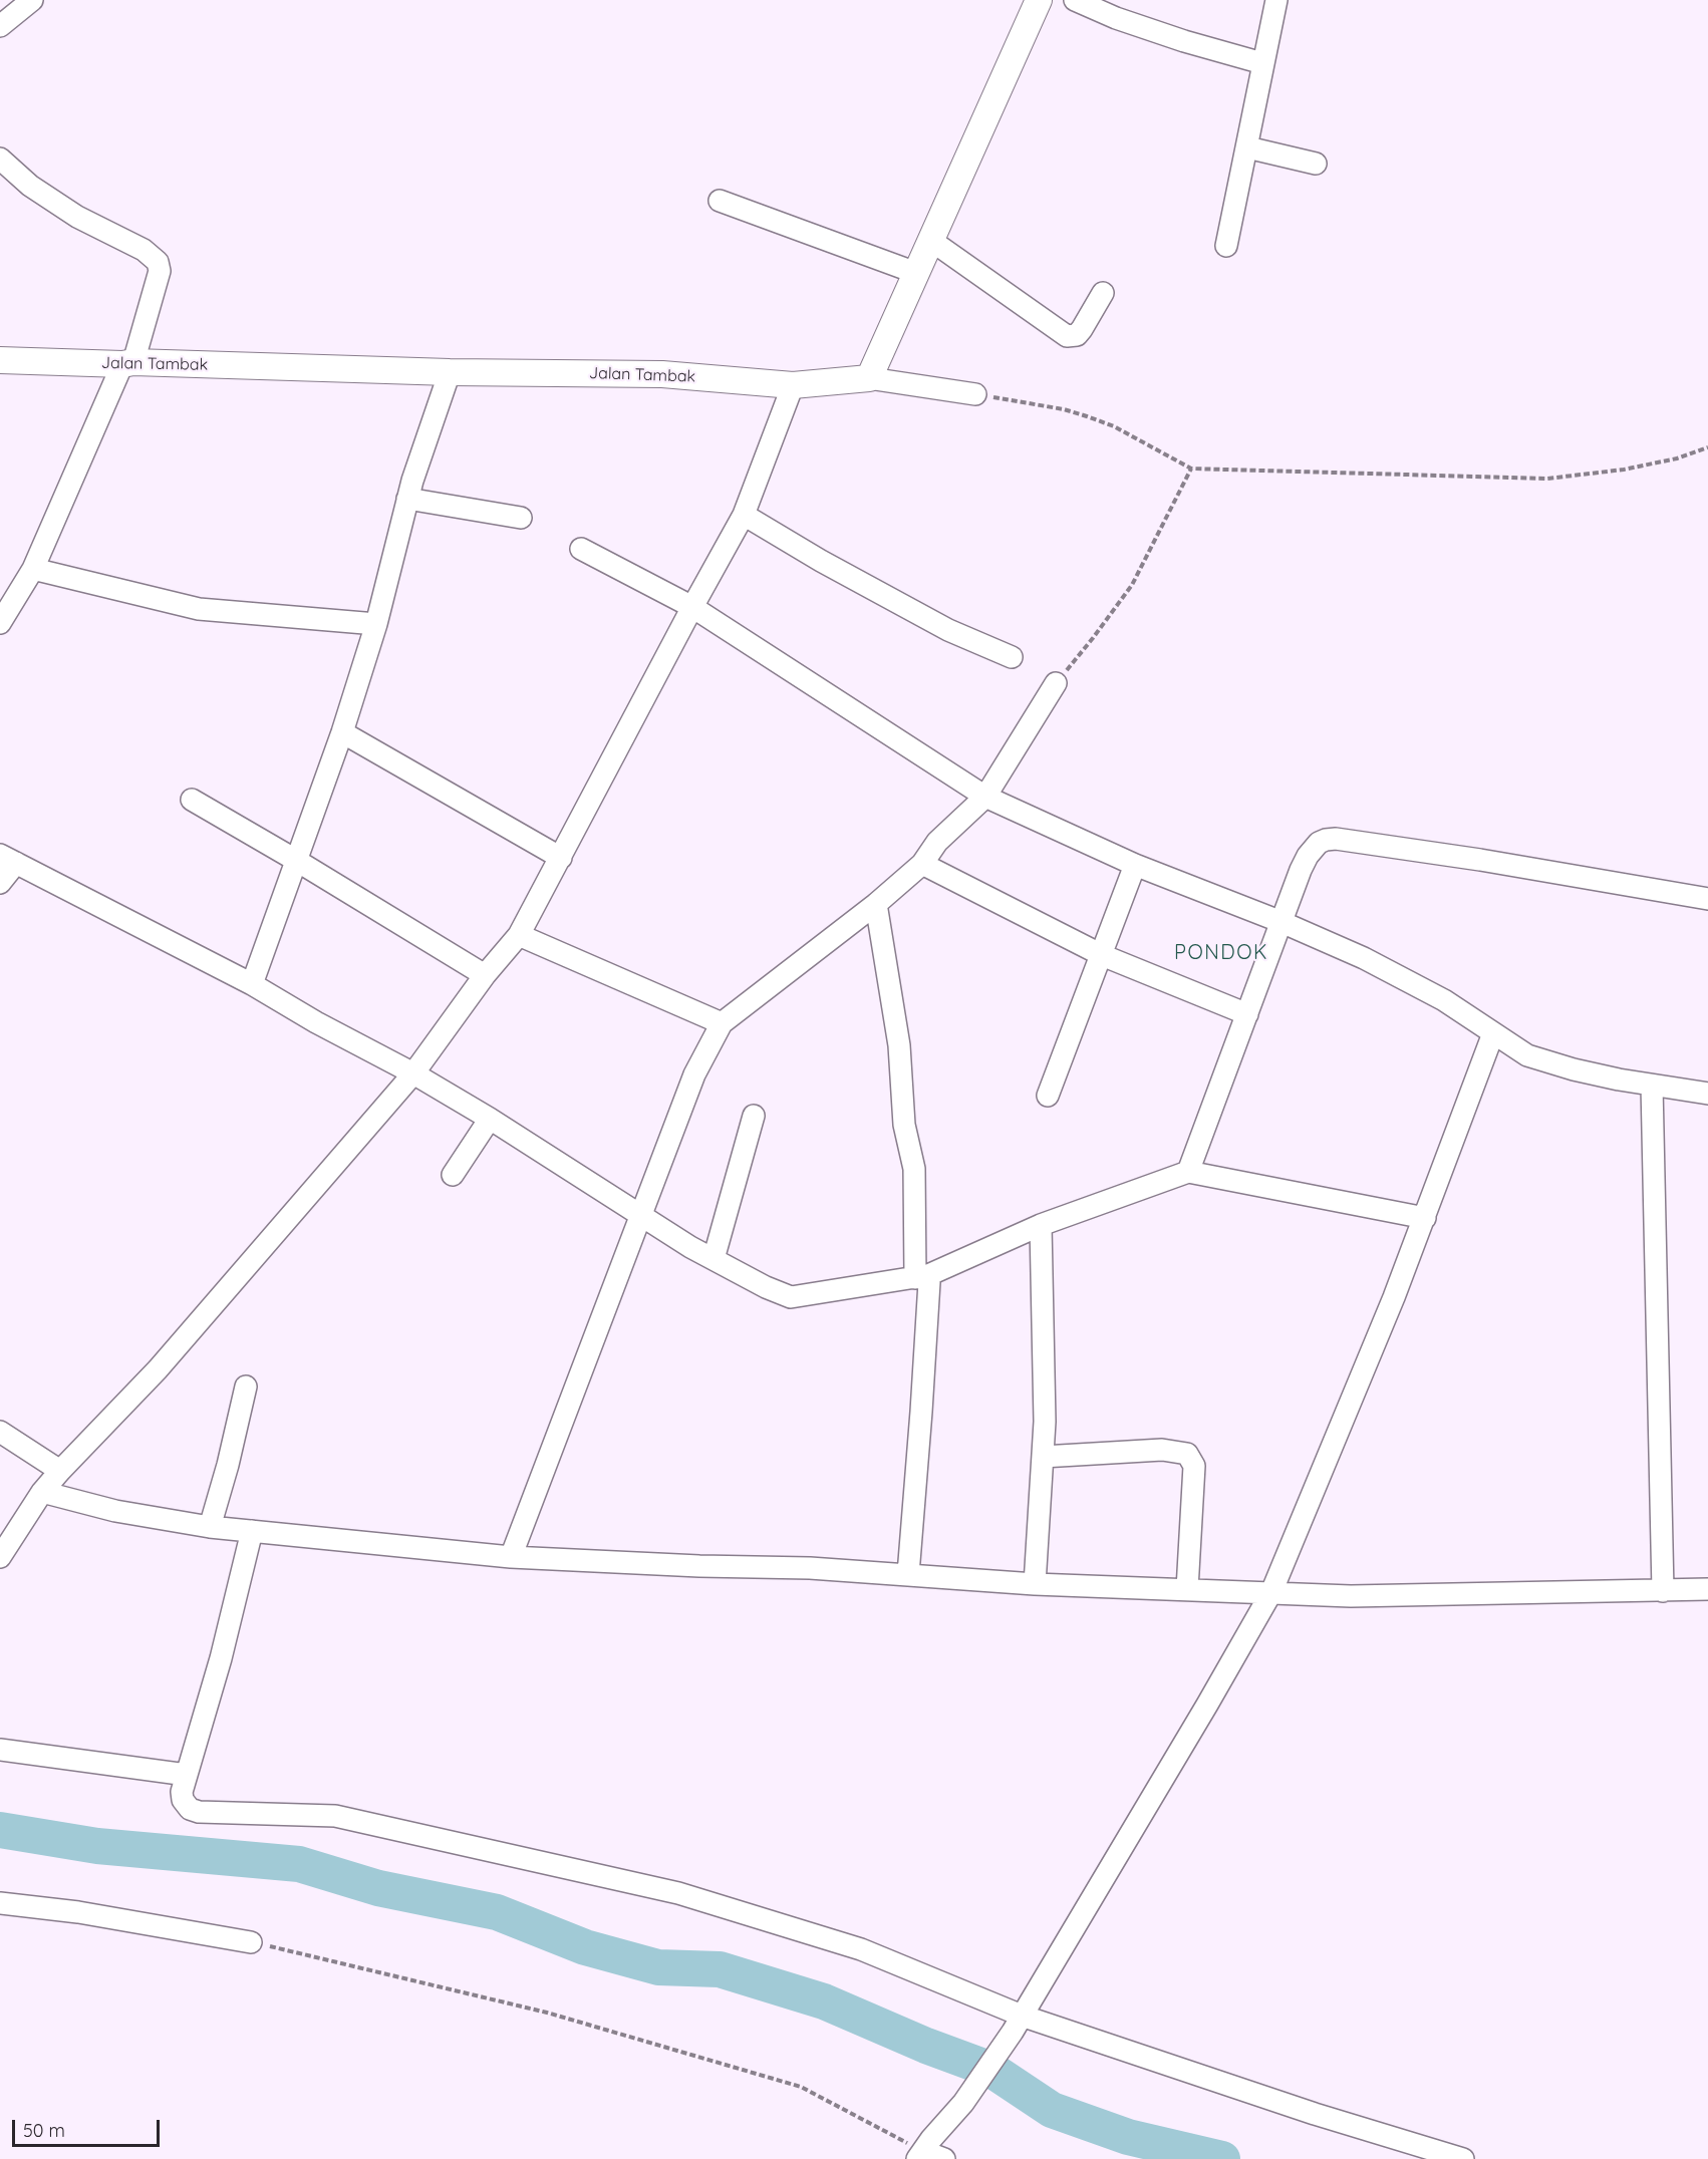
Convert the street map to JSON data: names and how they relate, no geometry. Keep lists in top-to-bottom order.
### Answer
{
  "streets": {
    "street": ["Jalan Tambak"]
  },
  "districts": ["PONDOK"],
  "scale_bar": "50 m"
}
